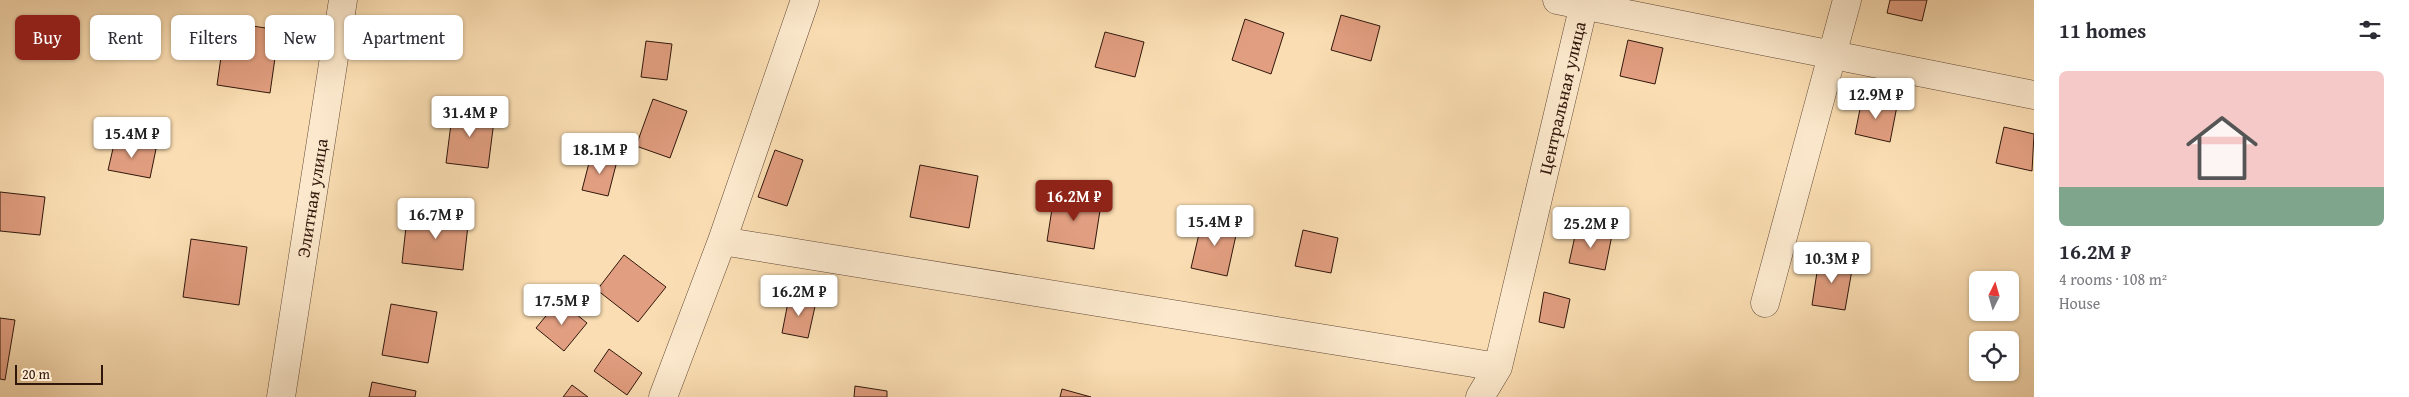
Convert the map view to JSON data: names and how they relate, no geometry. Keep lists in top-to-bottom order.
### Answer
{
  "streets": {
    "street": ["Центральная улица", "Элитная улица"]
  },
  "scale_bar": "20 m",
  "north": "top",
  "page": {
    "heading": "11 homes",
    "chip": [
      "Buy",
      "Rent",
      "Filters",
      "New",
      "Apartment"
    ],
    "list": [
      {
        "name": "16.2M ₽",
        "note": "4 rooms · 108 m² · House"
      }
    ],
    "price": [
      "12.9M ₽",
      "31.4M ₽",
      "15.4M ₽",
      "18.1M ₽",
      "16.2M ₽",
      "16.7M ₽",
      "15.4M ₽",
      "25.2M ₽",
      "10.3M ₽",
      "16.2M ₽",
      "17.5M ₽"
    ],
    "scale": "20 m"
  }
}
